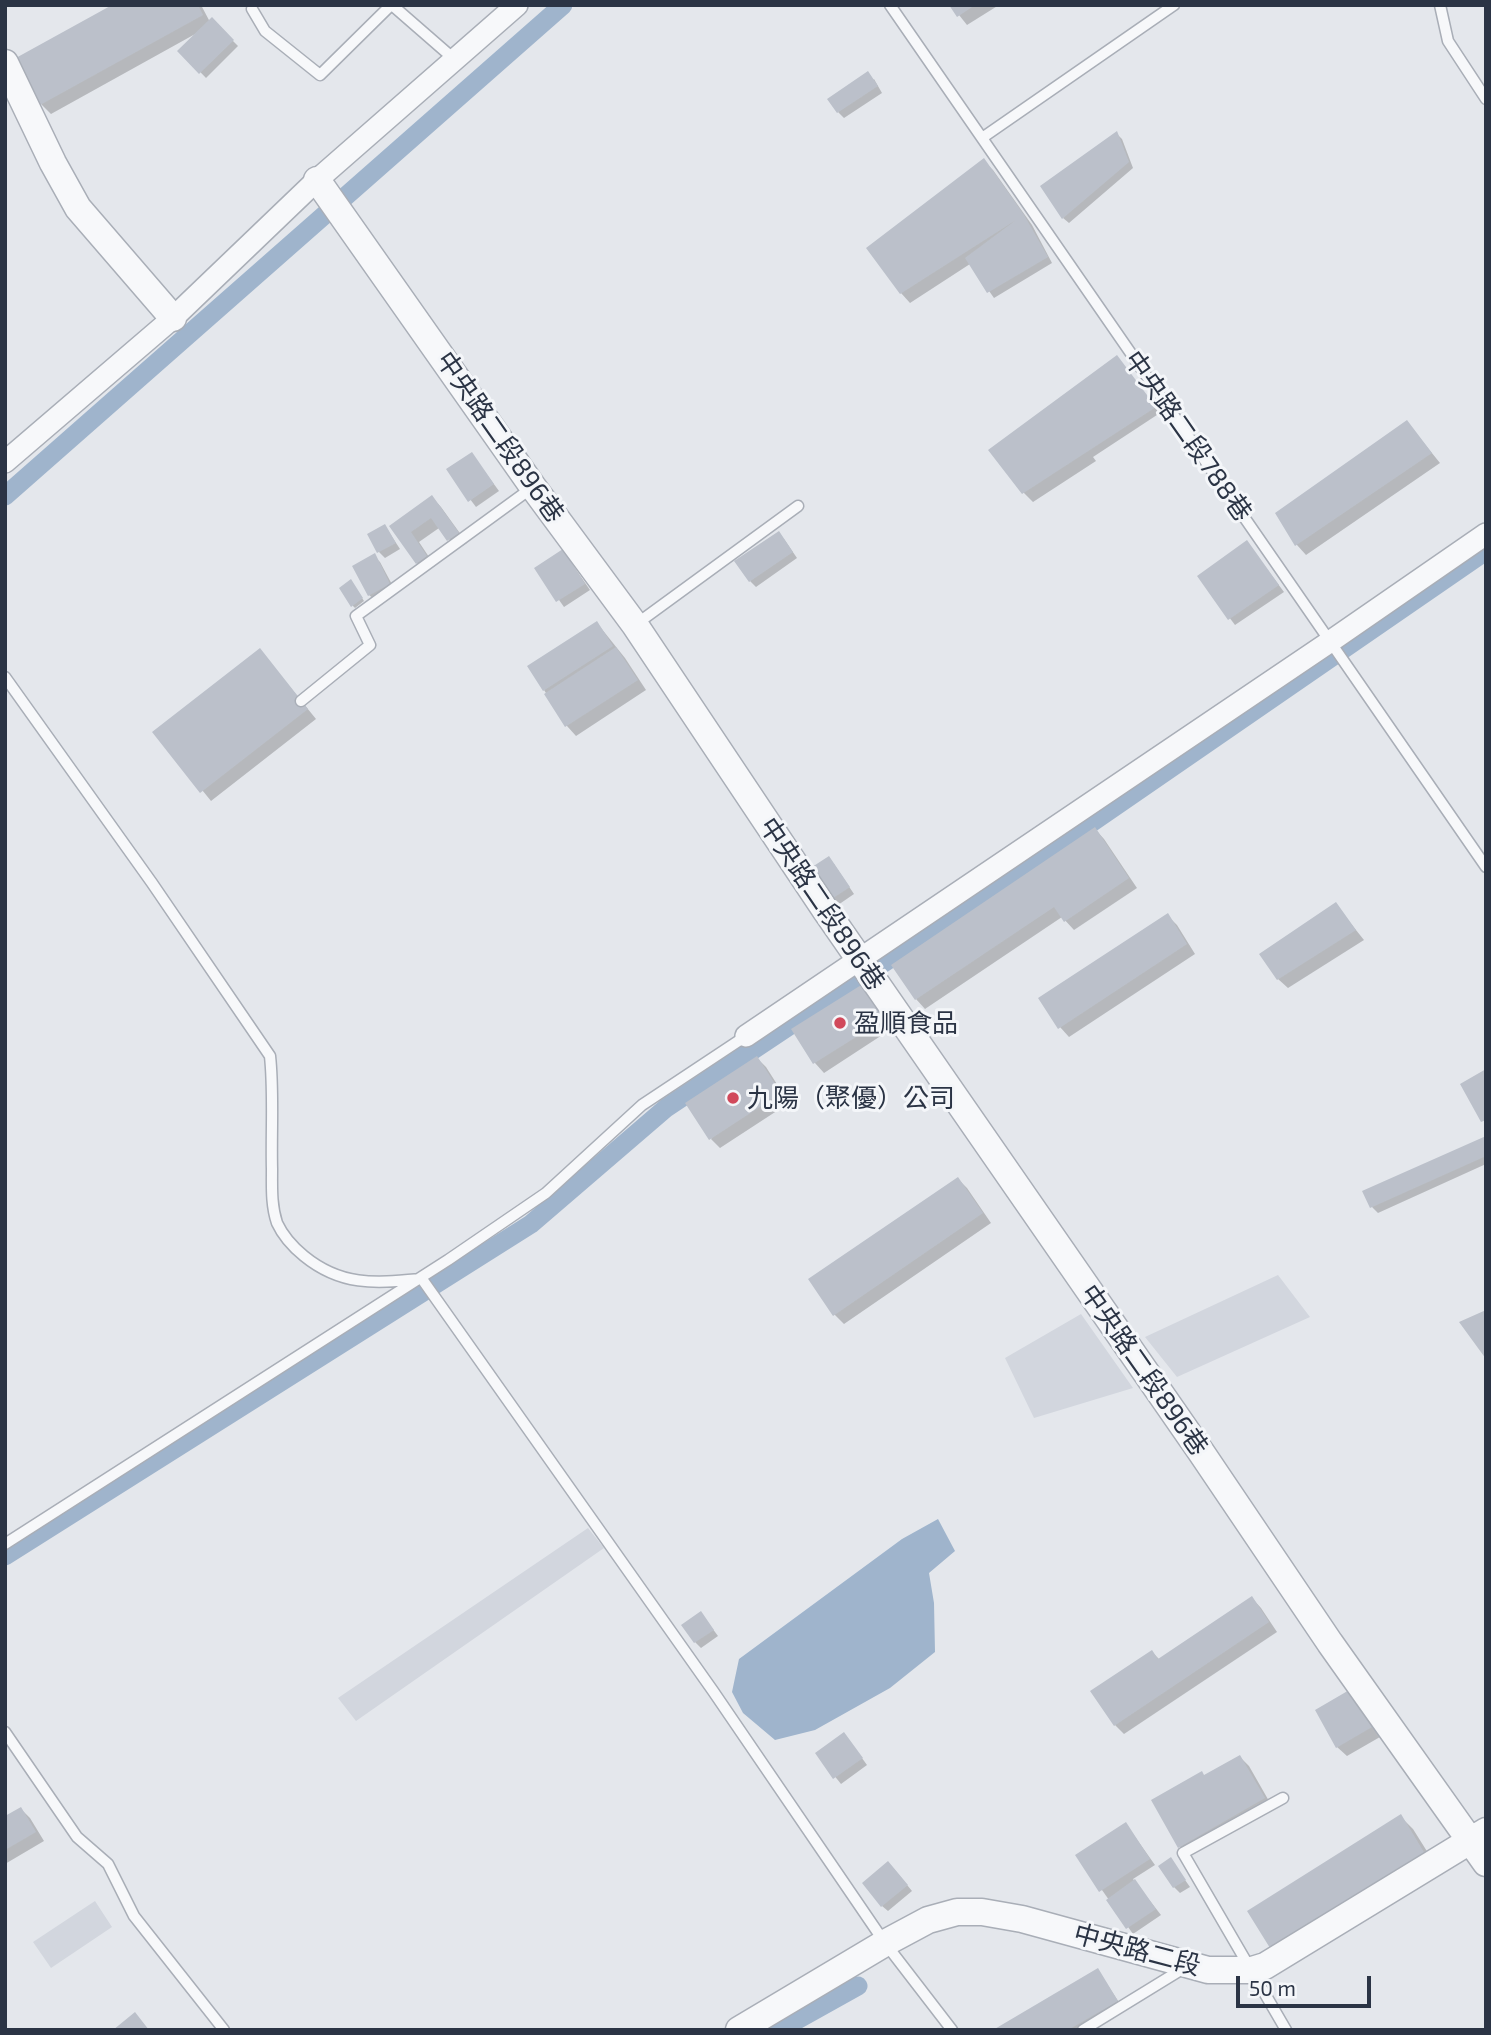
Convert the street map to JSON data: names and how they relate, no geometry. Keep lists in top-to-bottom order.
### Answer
{
  "streets": {
    "street": ["中央路二段896巷", "中央路二段"],
    "lane": ["中央路二段788巷"]
  },
  "crossings": [
    ["中央路二段896巷", "中央路二段"]
  ],
  "places": ["盈順食品", "九陽（聚優）公司"],
  "scale_bar": "50 m"
}
